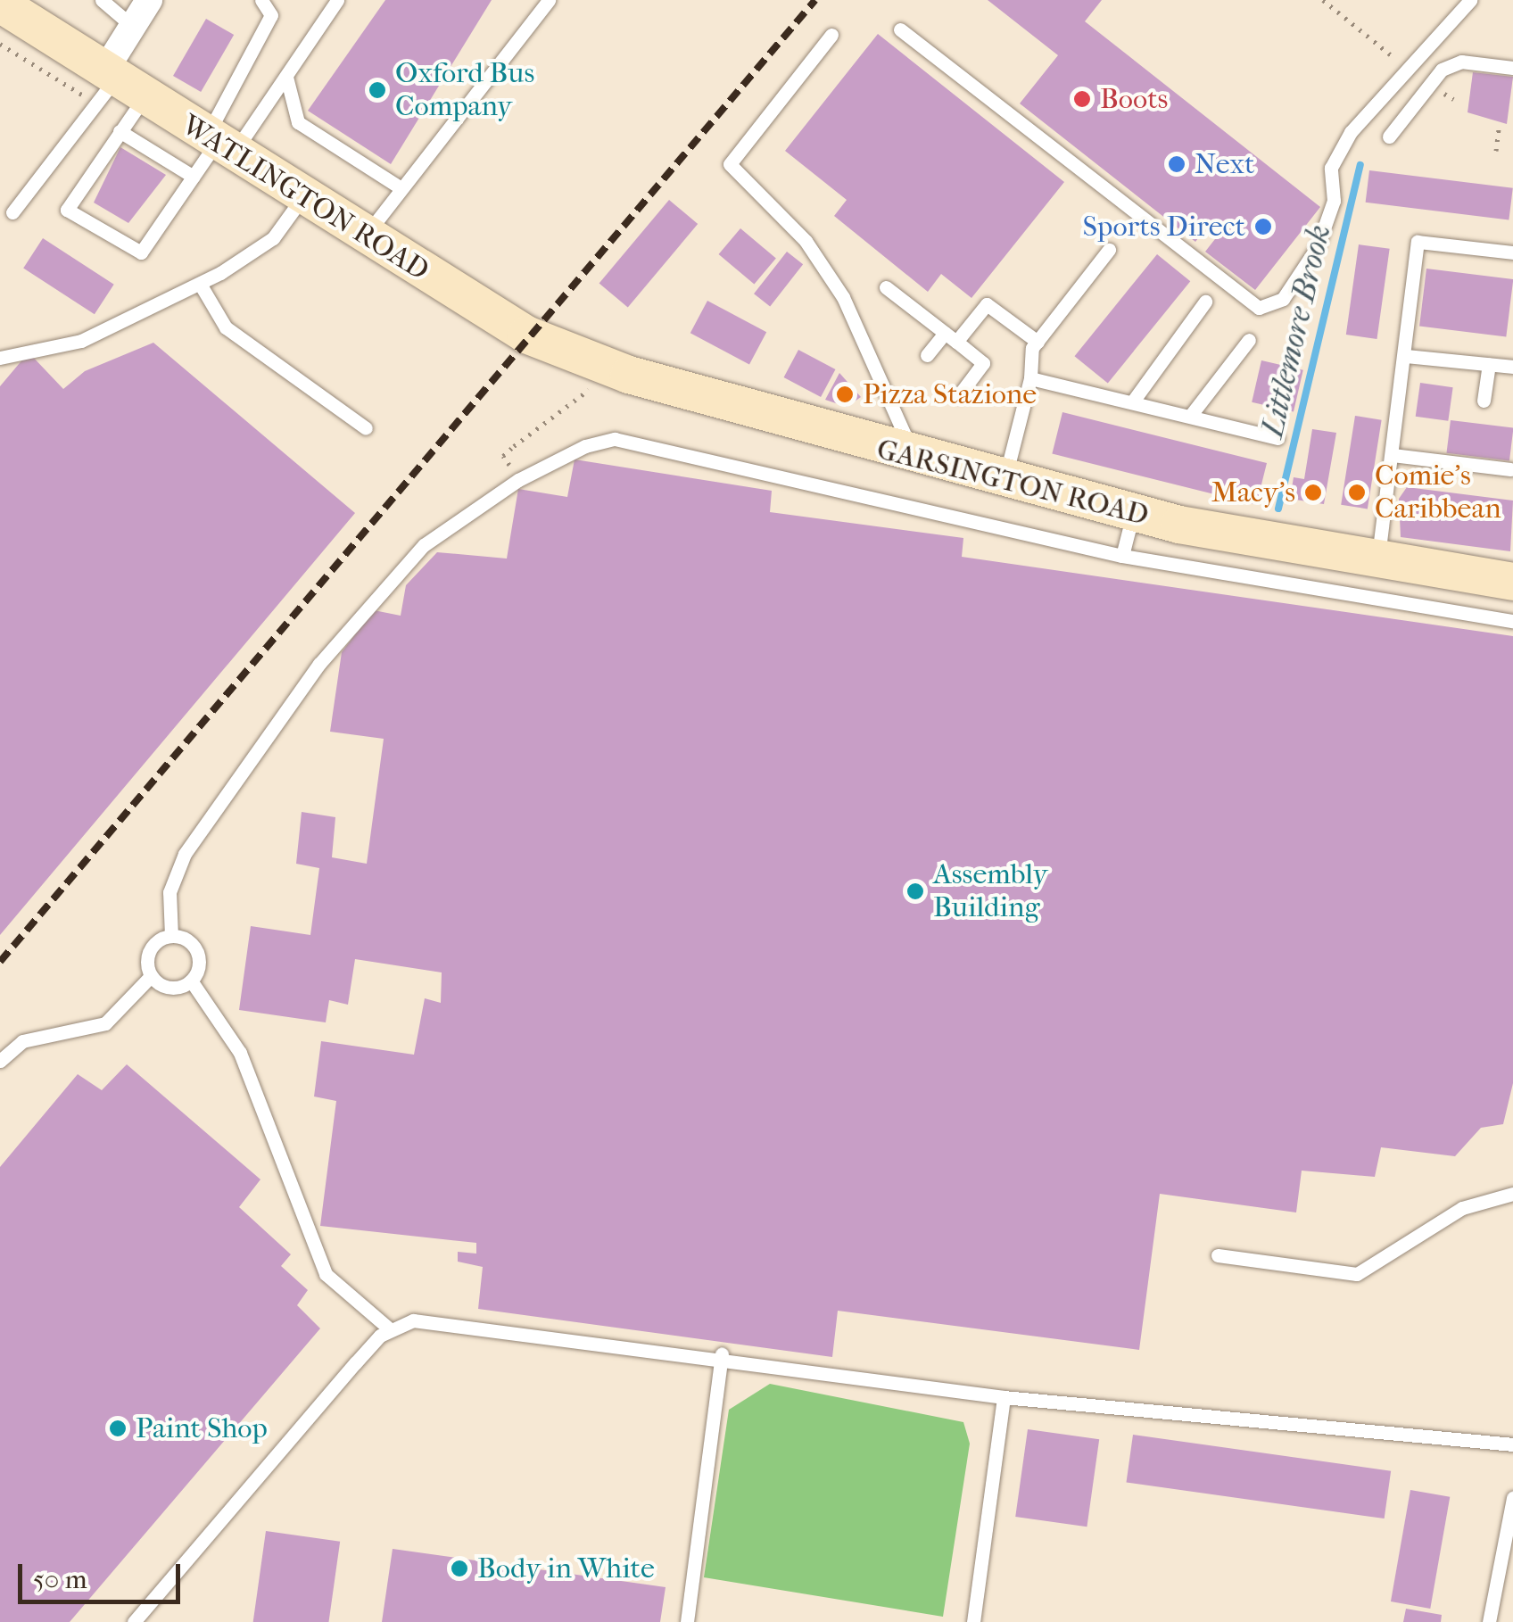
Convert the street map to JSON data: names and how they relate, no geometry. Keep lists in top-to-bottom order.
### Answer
{
  "streets": {
    "main road": ["WATLINGTON ROAD", "GARSINGTON ROAD"]
  },
  "crossings": [
    ["WATLINGTON ROAD", "GARSINGTON ROAD"]
  ],
  "water": ["Littlemore Brook"],
  "places": [
    "Oxford Bus Company",
    "Boots",
    "Next",
    "Sports Direct",
    "Pizza Stazione",
    "Macy's",
    "Comie's Caribbean",
    "Assembly Building",
    "Paint Shop",
    "Body in White"
  ],
  "scale_bar": "50 m"
}
